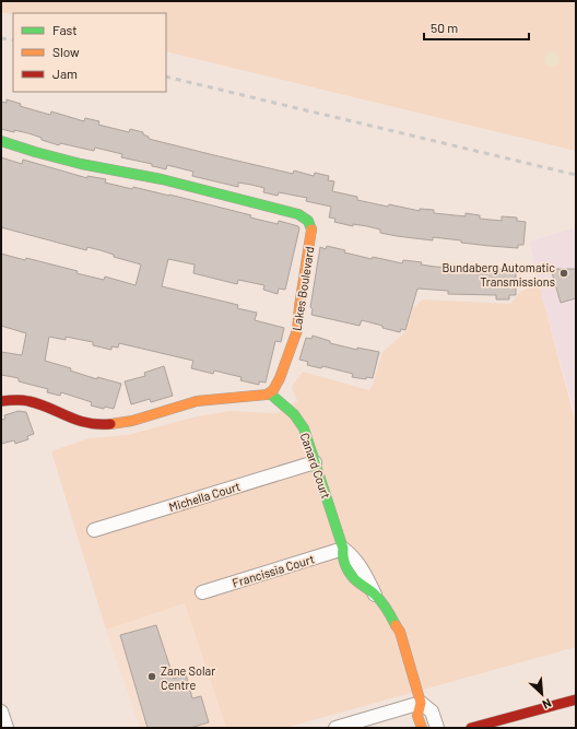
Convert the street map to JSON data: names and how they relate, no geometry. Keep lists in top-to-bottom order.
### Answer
{
  "streets": {
    "street": [
      "Lakes Boulevard",
      "Canard Court",
      "Michella Court",
      "Francissia Court"
    ]
  },
  "crossings": [
    ["Lakes Boulevard", "Canard Court"],
    ["Canard Court", "Michella Court"],
    ["Canard Court", "Francissia Court"]
  ],
  "places": ["Bundaberg Automatic Transmissions", "Zane Solar Centre"],
  "legend": ["Fast", "Slow", "Jam"],
  "scale_bar": "50 m",
  "north": "bottom right"
}
